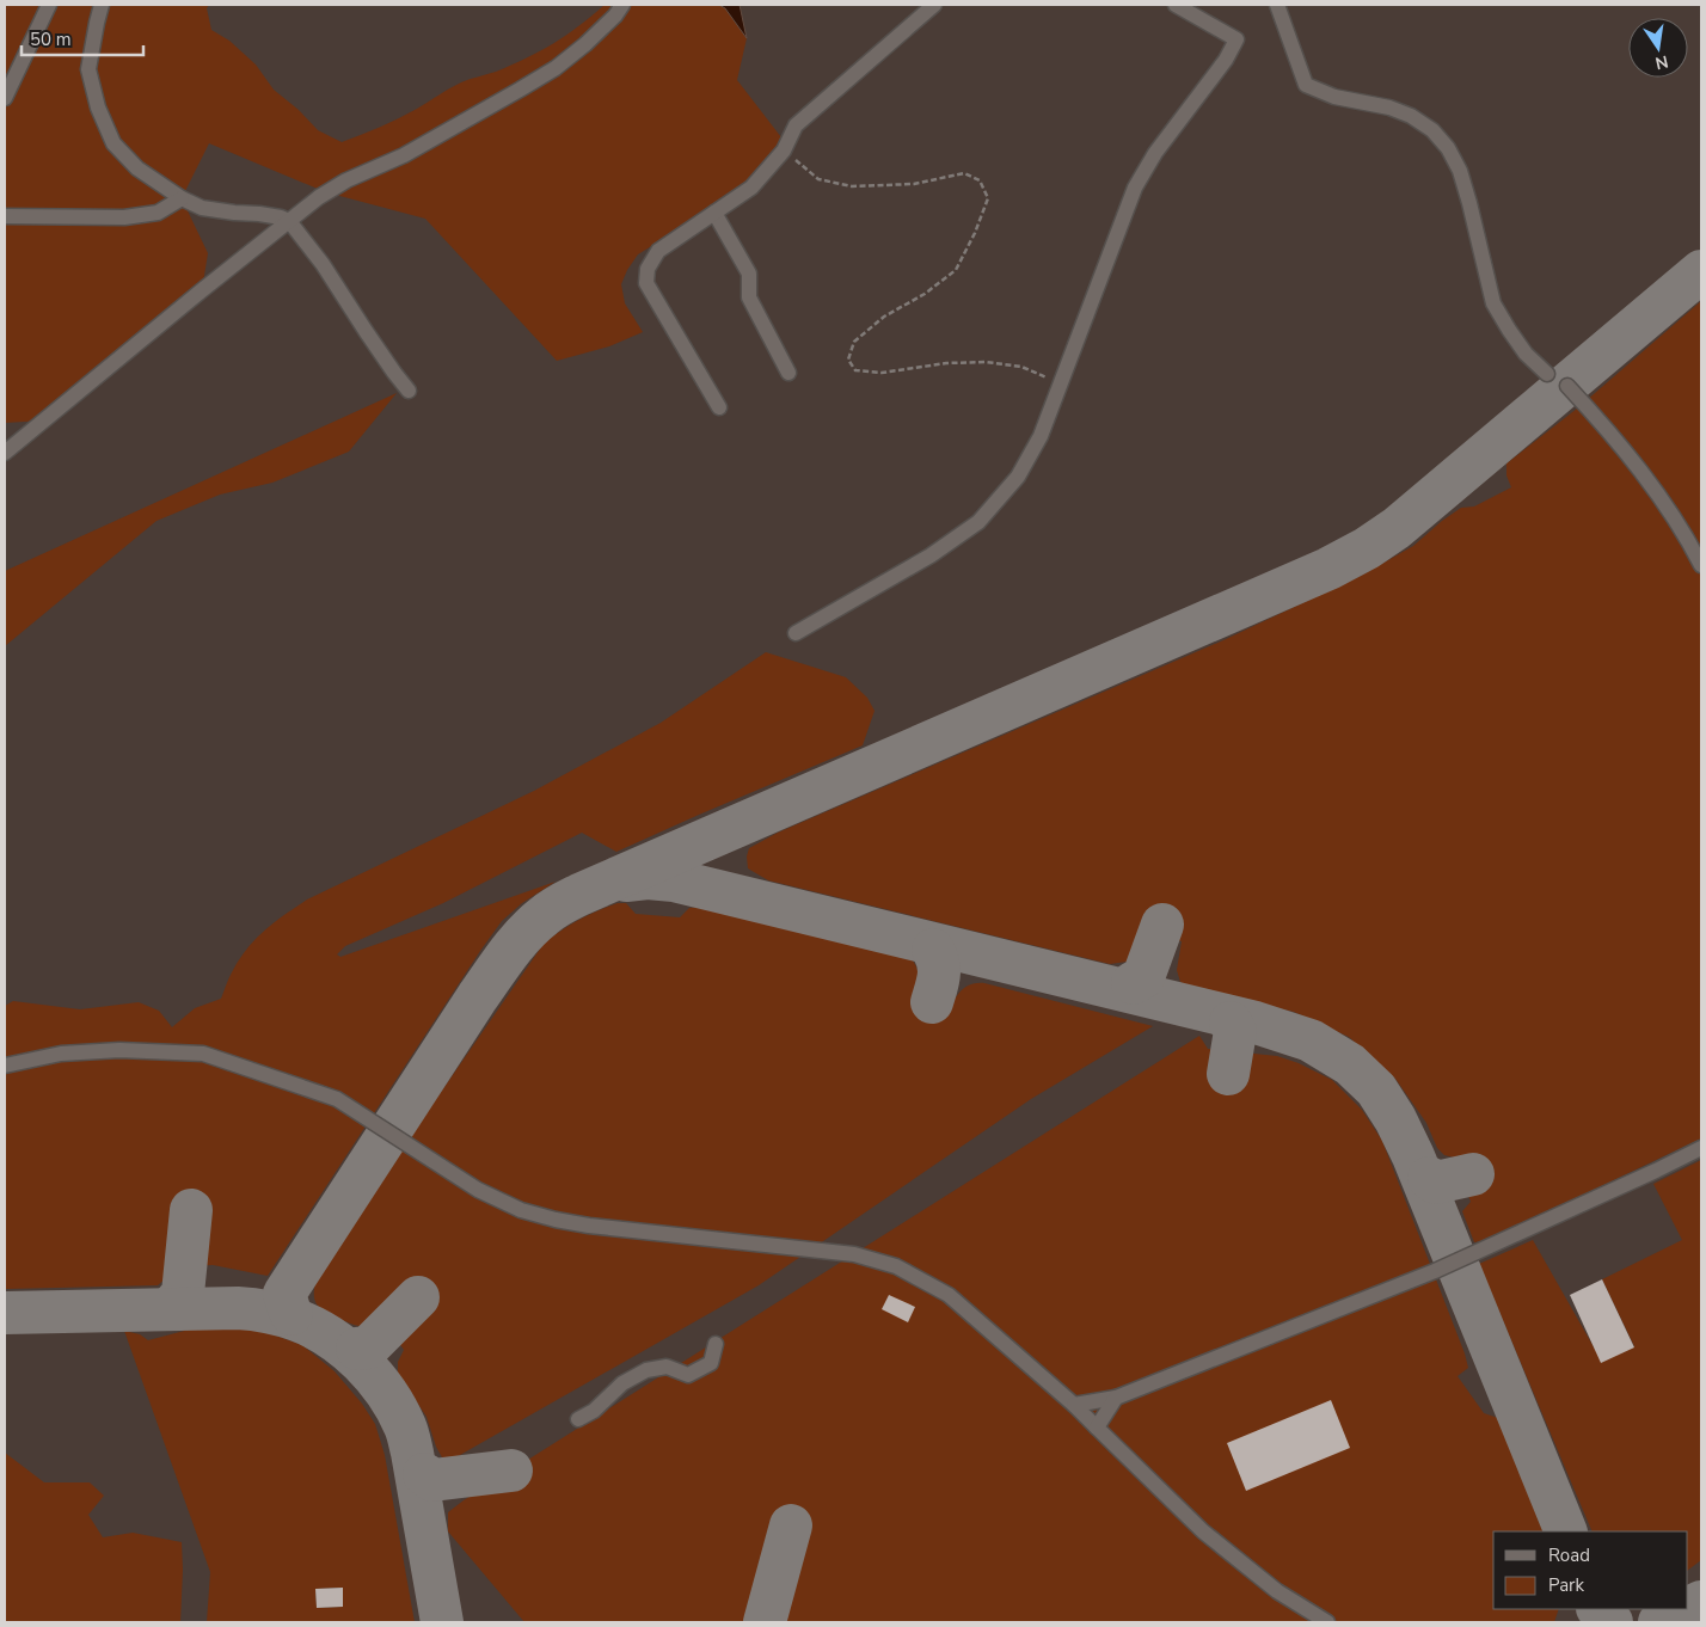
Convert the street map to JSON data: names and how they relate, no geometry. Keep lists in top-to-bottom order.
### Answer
{
  "legend": ["Road", "Park"],
  "scale_bar": "50 m",
  "north": "bottom"
}
